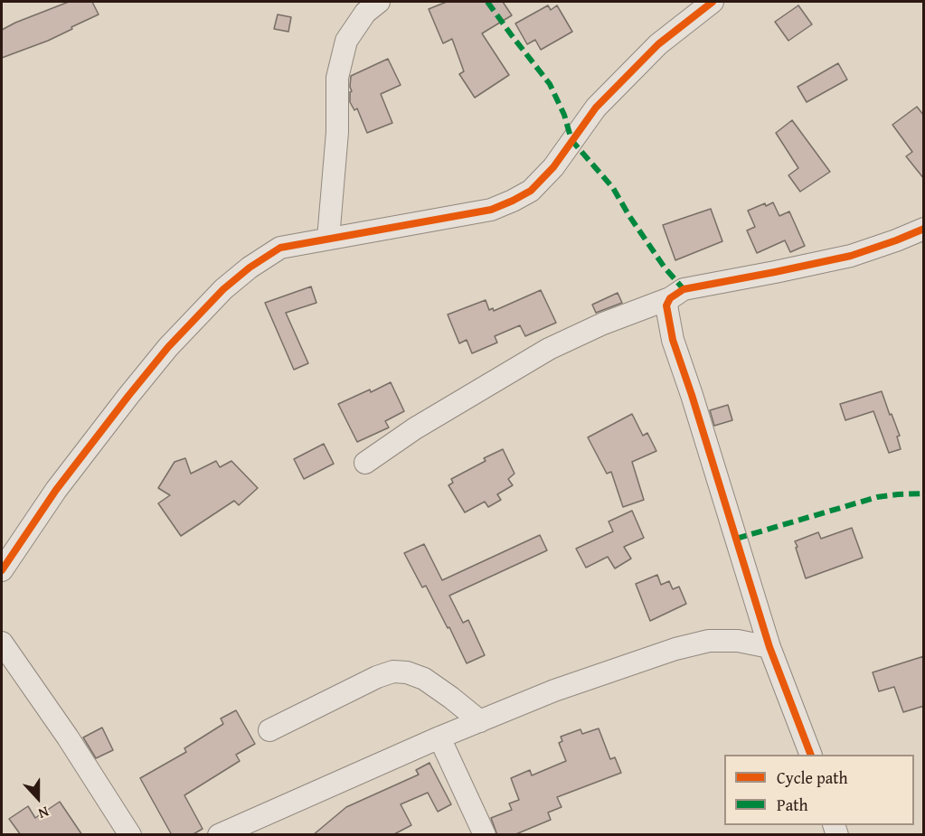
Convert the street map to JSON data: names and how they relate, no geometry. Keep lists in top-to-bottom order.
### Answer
{
  "legend": ["Cycle path", "Path"],
  "north": "bottom"
}
